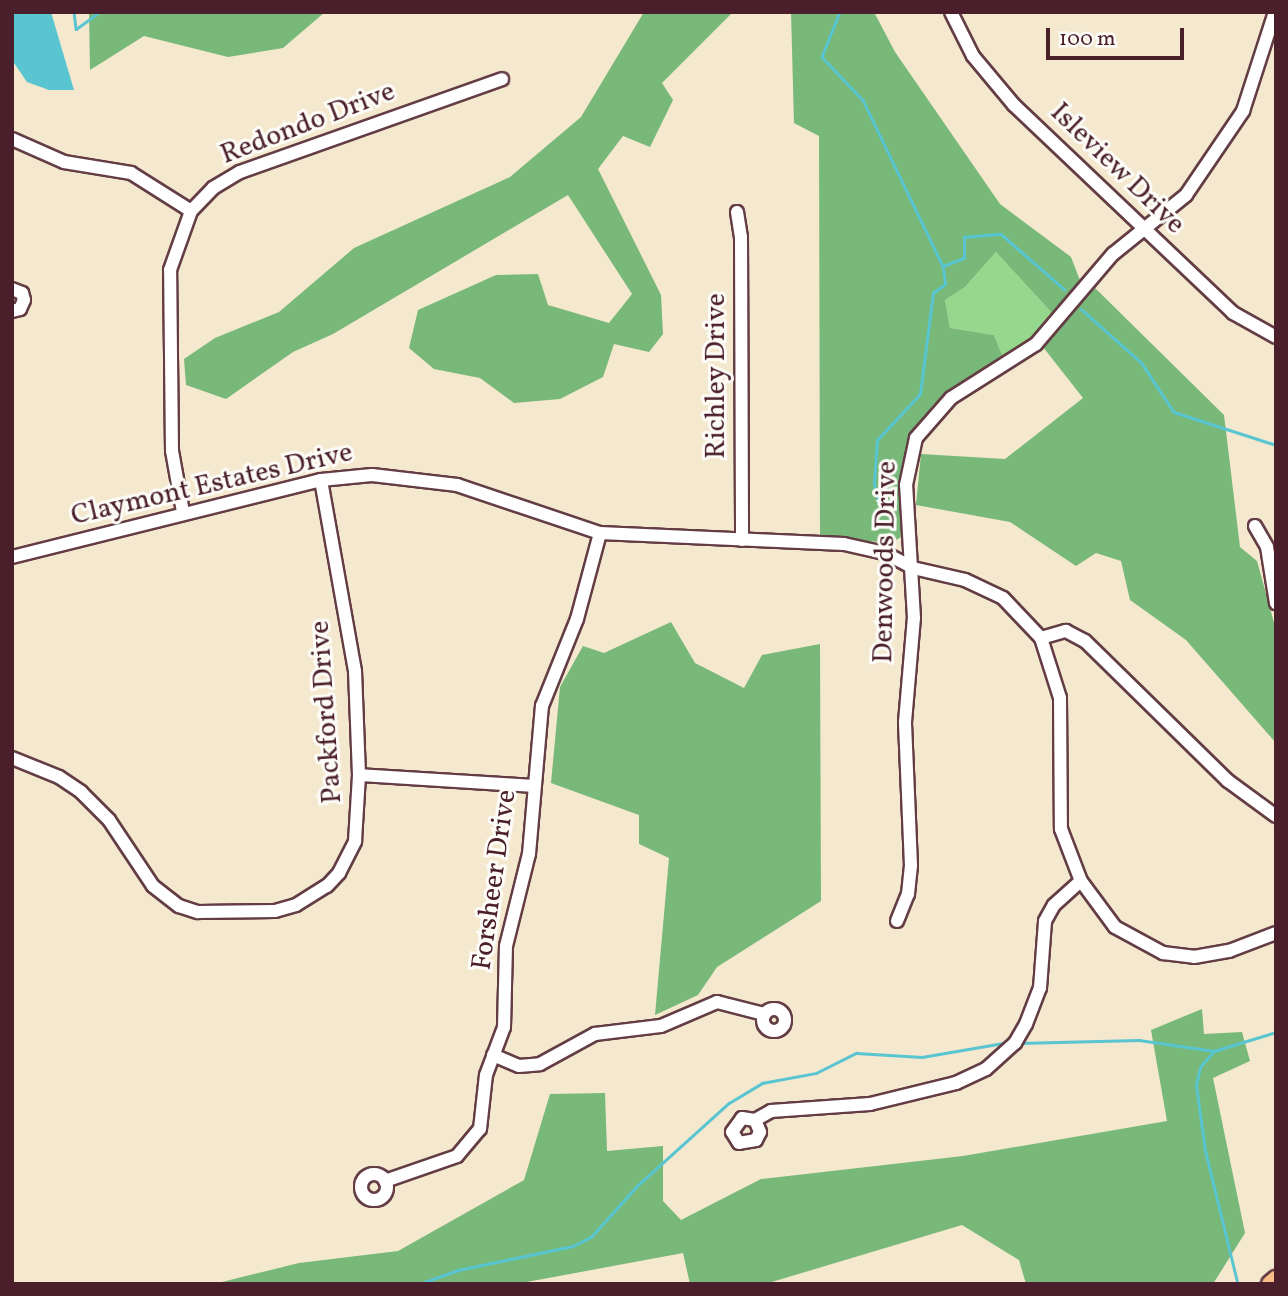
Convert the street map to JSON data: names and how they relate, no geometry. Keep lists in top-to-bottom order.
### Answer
{
  "streets": {
    "street": [
      "Redondo Drive",
      "Isleview Drive",
      "Richley Drive",
      "Claymont Estates Drive",
      "Denwoods Drive",
      "Packford Drive",
      "Forsheer Drive"
    ]
  },
  "crossings": [
    ["Redondo Drive", "Claymont Estates Drive"],
    ["Isleview Drive", "Denwoods Drive"],
    ["Richley Drive", "Claymont Estates Drive"],
    ["Claymont Estates Drive", "Denwoods Drive"],
    ["Claymont Estates Drive", "Packford Drive"],
    ["Claymont Estates Drive", "Forsheer Drive"]
  ],
  "scale_bar": "100 m"
}
